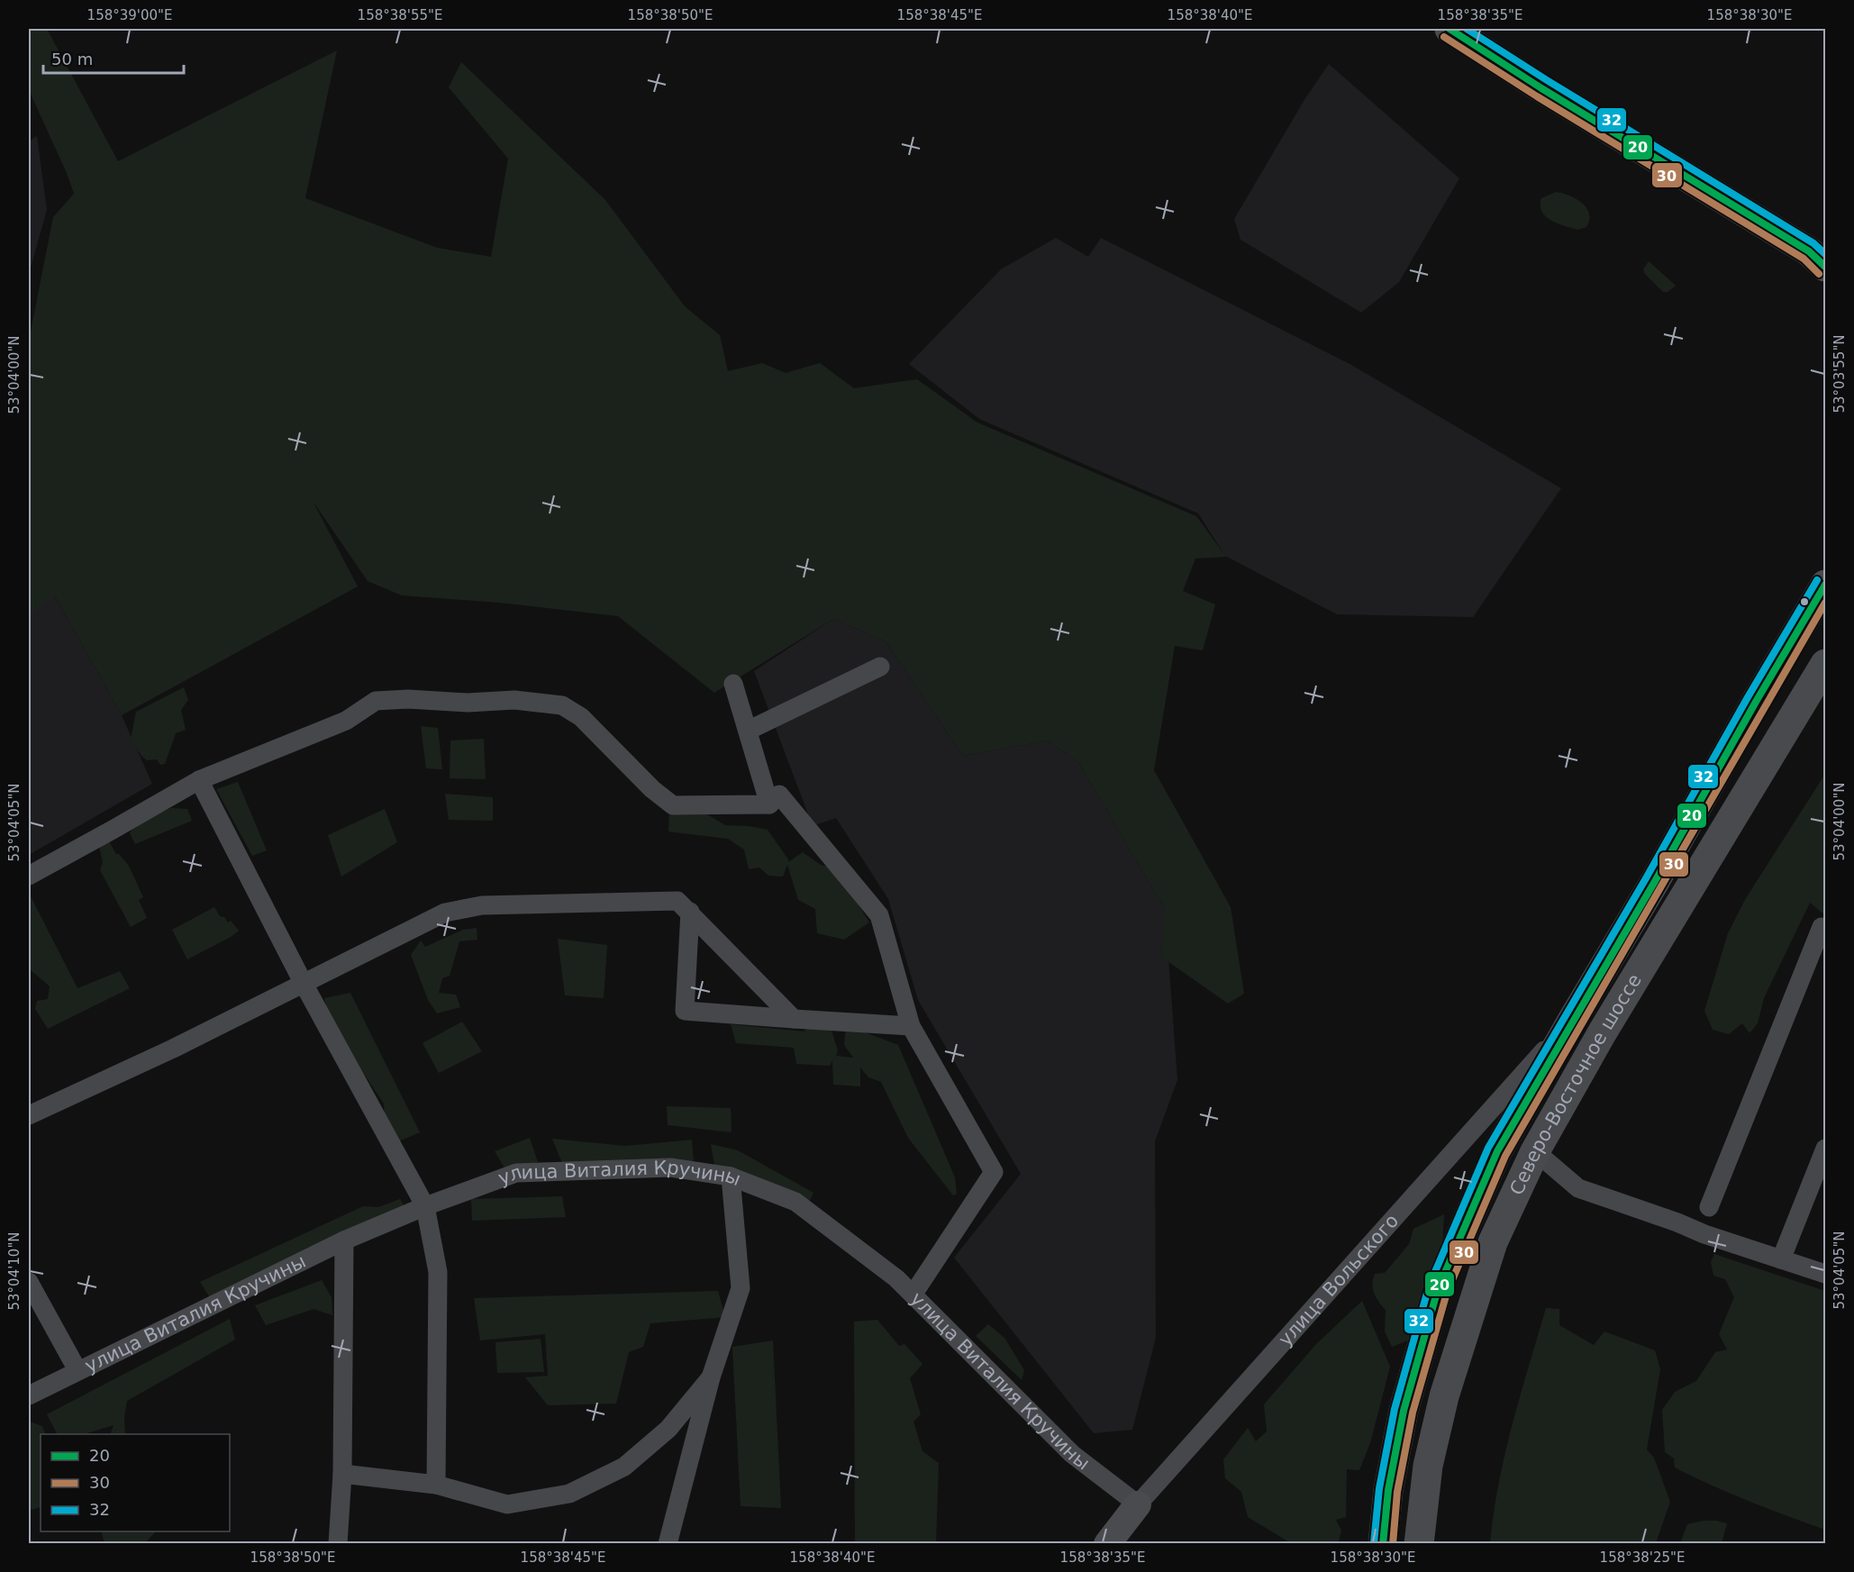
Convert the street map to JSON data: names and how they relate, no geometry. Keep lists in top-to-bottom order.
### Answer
{
  "streets": {
    "main road": ["Северо-Восточное шоссе", "улица Вольского"],
    "street": ["улица Виталия Кручины"]
  },
  "crossings": [
    ["Северо-Восточное шоссе", "улица Вольского"],
    ["улица Виталия Кручины", "улица Вольского"]
  ],
  "lines": ["transit line 20", "transit line 32", "transit line 30"],
  "legend": ["20", "30", "32"],
  "scale_bar": "50 m",
  "coordinates": [
    "158°39'00\"E",
    "158°38'55\"E",
    "158°38'50\"E",
    "158°38'45\"E",
    "158°38'40\"E",
    "158°38'35\"E",
    "158°38'30\"E",
    "53°03'55\"N",
    "53°04'00\"N",
    "53°04'05\"N",
    "53°04'10\"N",
    "158°38'25\"E"
  ]
}
